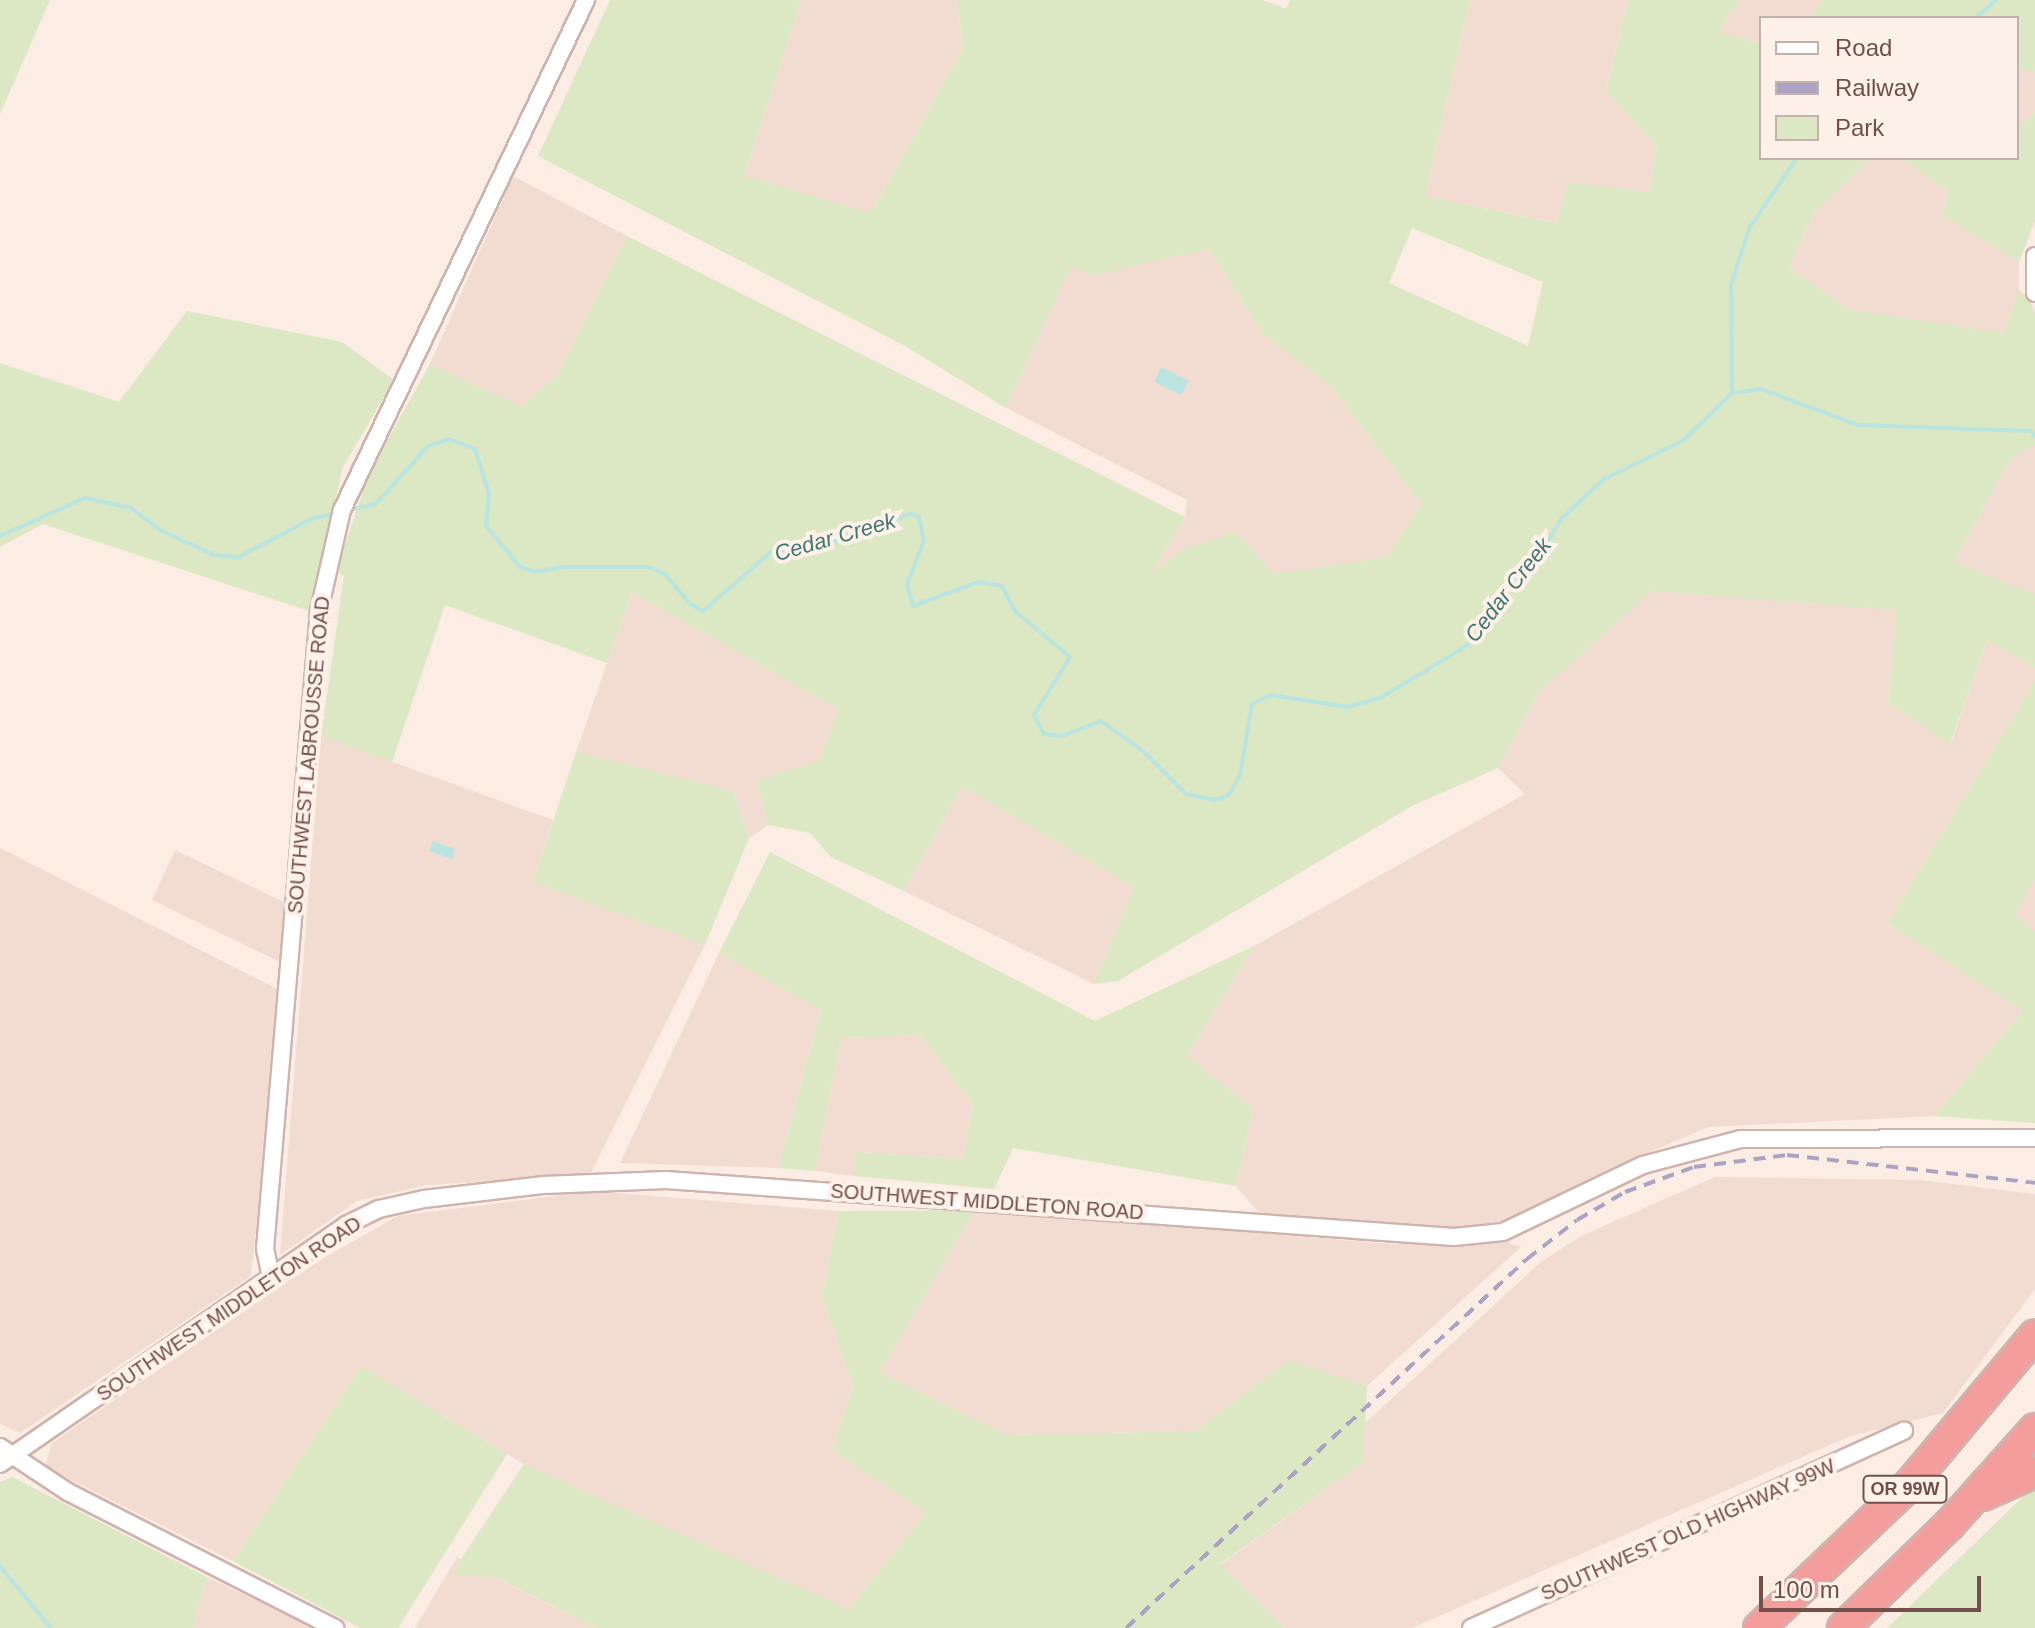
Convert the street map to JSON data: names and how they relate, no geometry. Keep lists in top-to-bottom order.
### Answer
{
  "streets": {
    "highway": ["OR 99W"],
    "street": ["SOUTHWEST LABROUSSE ROAD", "SOUTHWEST MIDDLETON ROAD", "SOUTHWEST OLD HIGHWAY 99W"]
  },
  "crossings": [
    ["SOUTHWEST LABROUSSE ROAD", "SOUTHWEST MIDDLETON ROAD"]
  ],
  "water": ["Cedar Creek"],
  "legend": ["Road", "Railway", "Park"],
  "scale_bar": "100 m"
}
